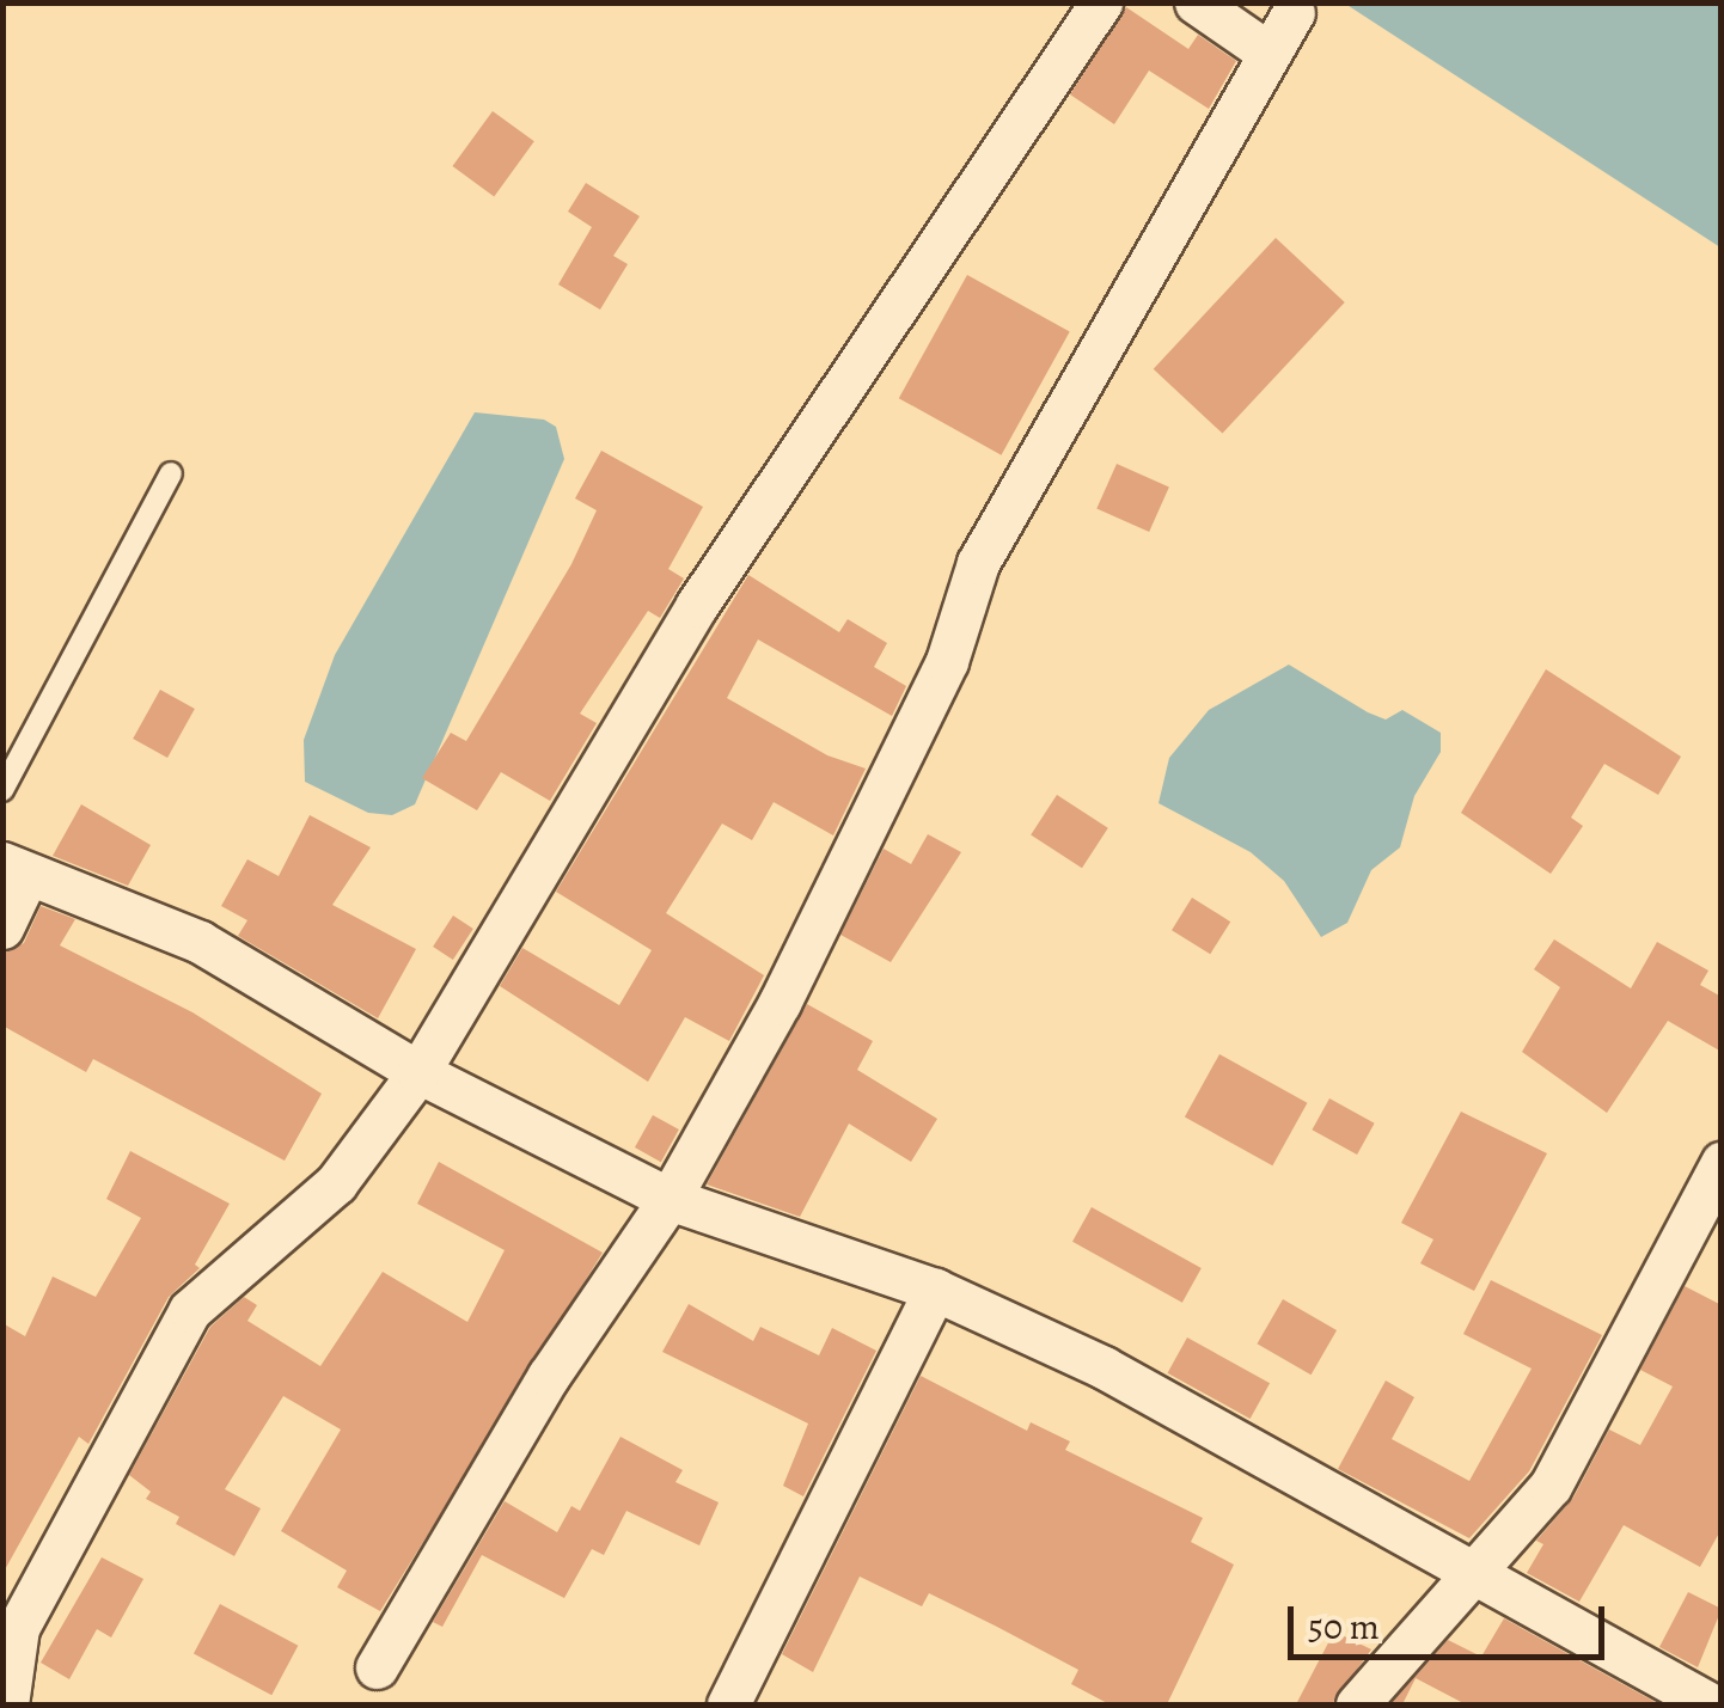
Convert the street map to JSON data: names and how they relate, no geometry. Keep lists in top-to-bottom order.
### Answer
{
  "scale_bar": "50 m"
}
